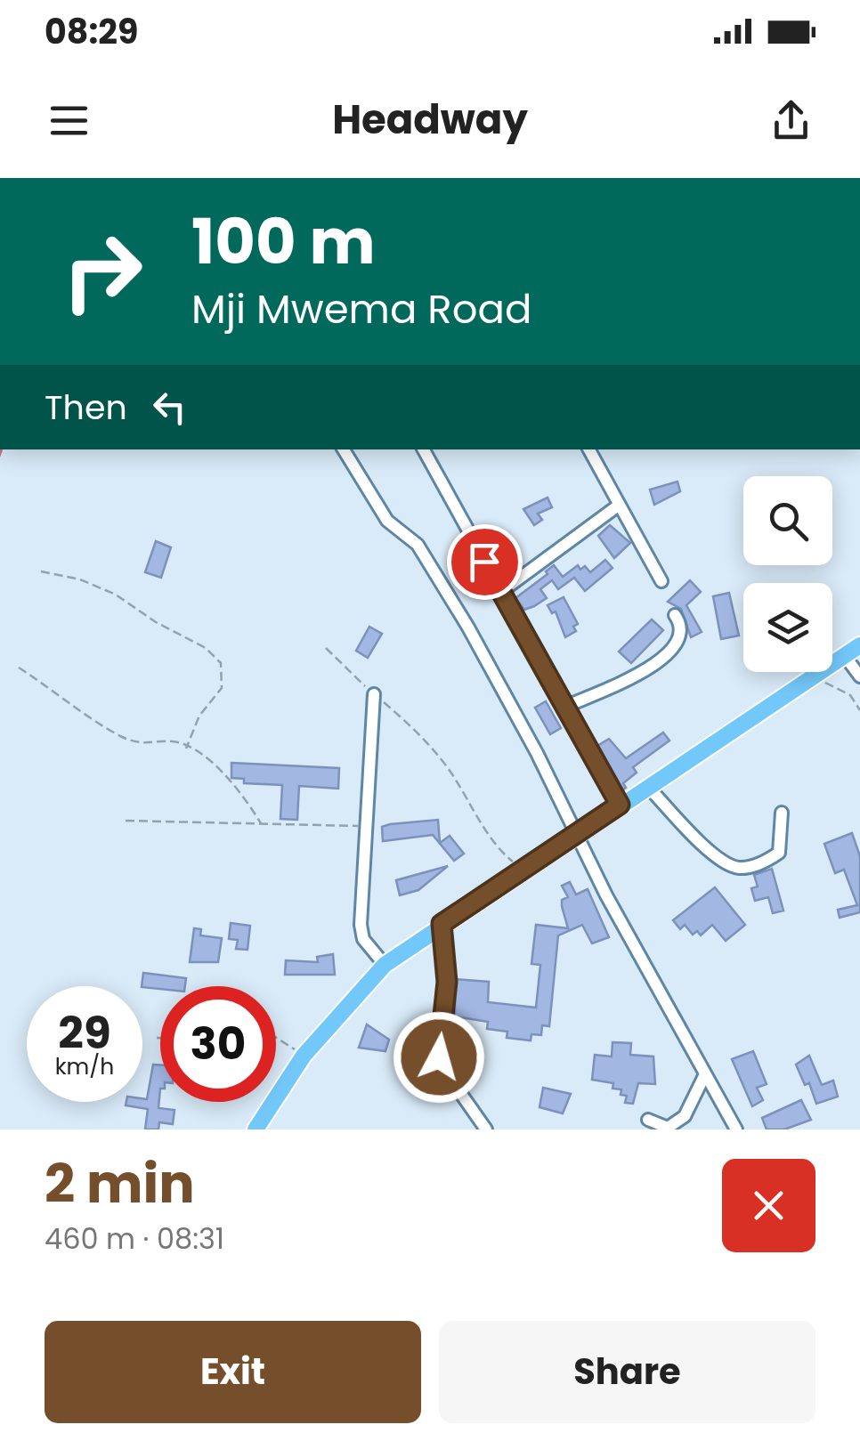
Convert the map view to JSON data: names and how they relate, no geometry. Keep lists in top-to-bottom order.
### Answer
{
  "page": {
    "status": "08:29",
    "header": "Headway",
    "turn": ["100 m", "Mji Mwema Road"],
    "then": "Then",
    "speed": "29 km/h",
    "limit": "30",
    "heading": ["2 min", "460 m · 08:31"],
    "buttons": ["Exit", "Share"]
  }
}
